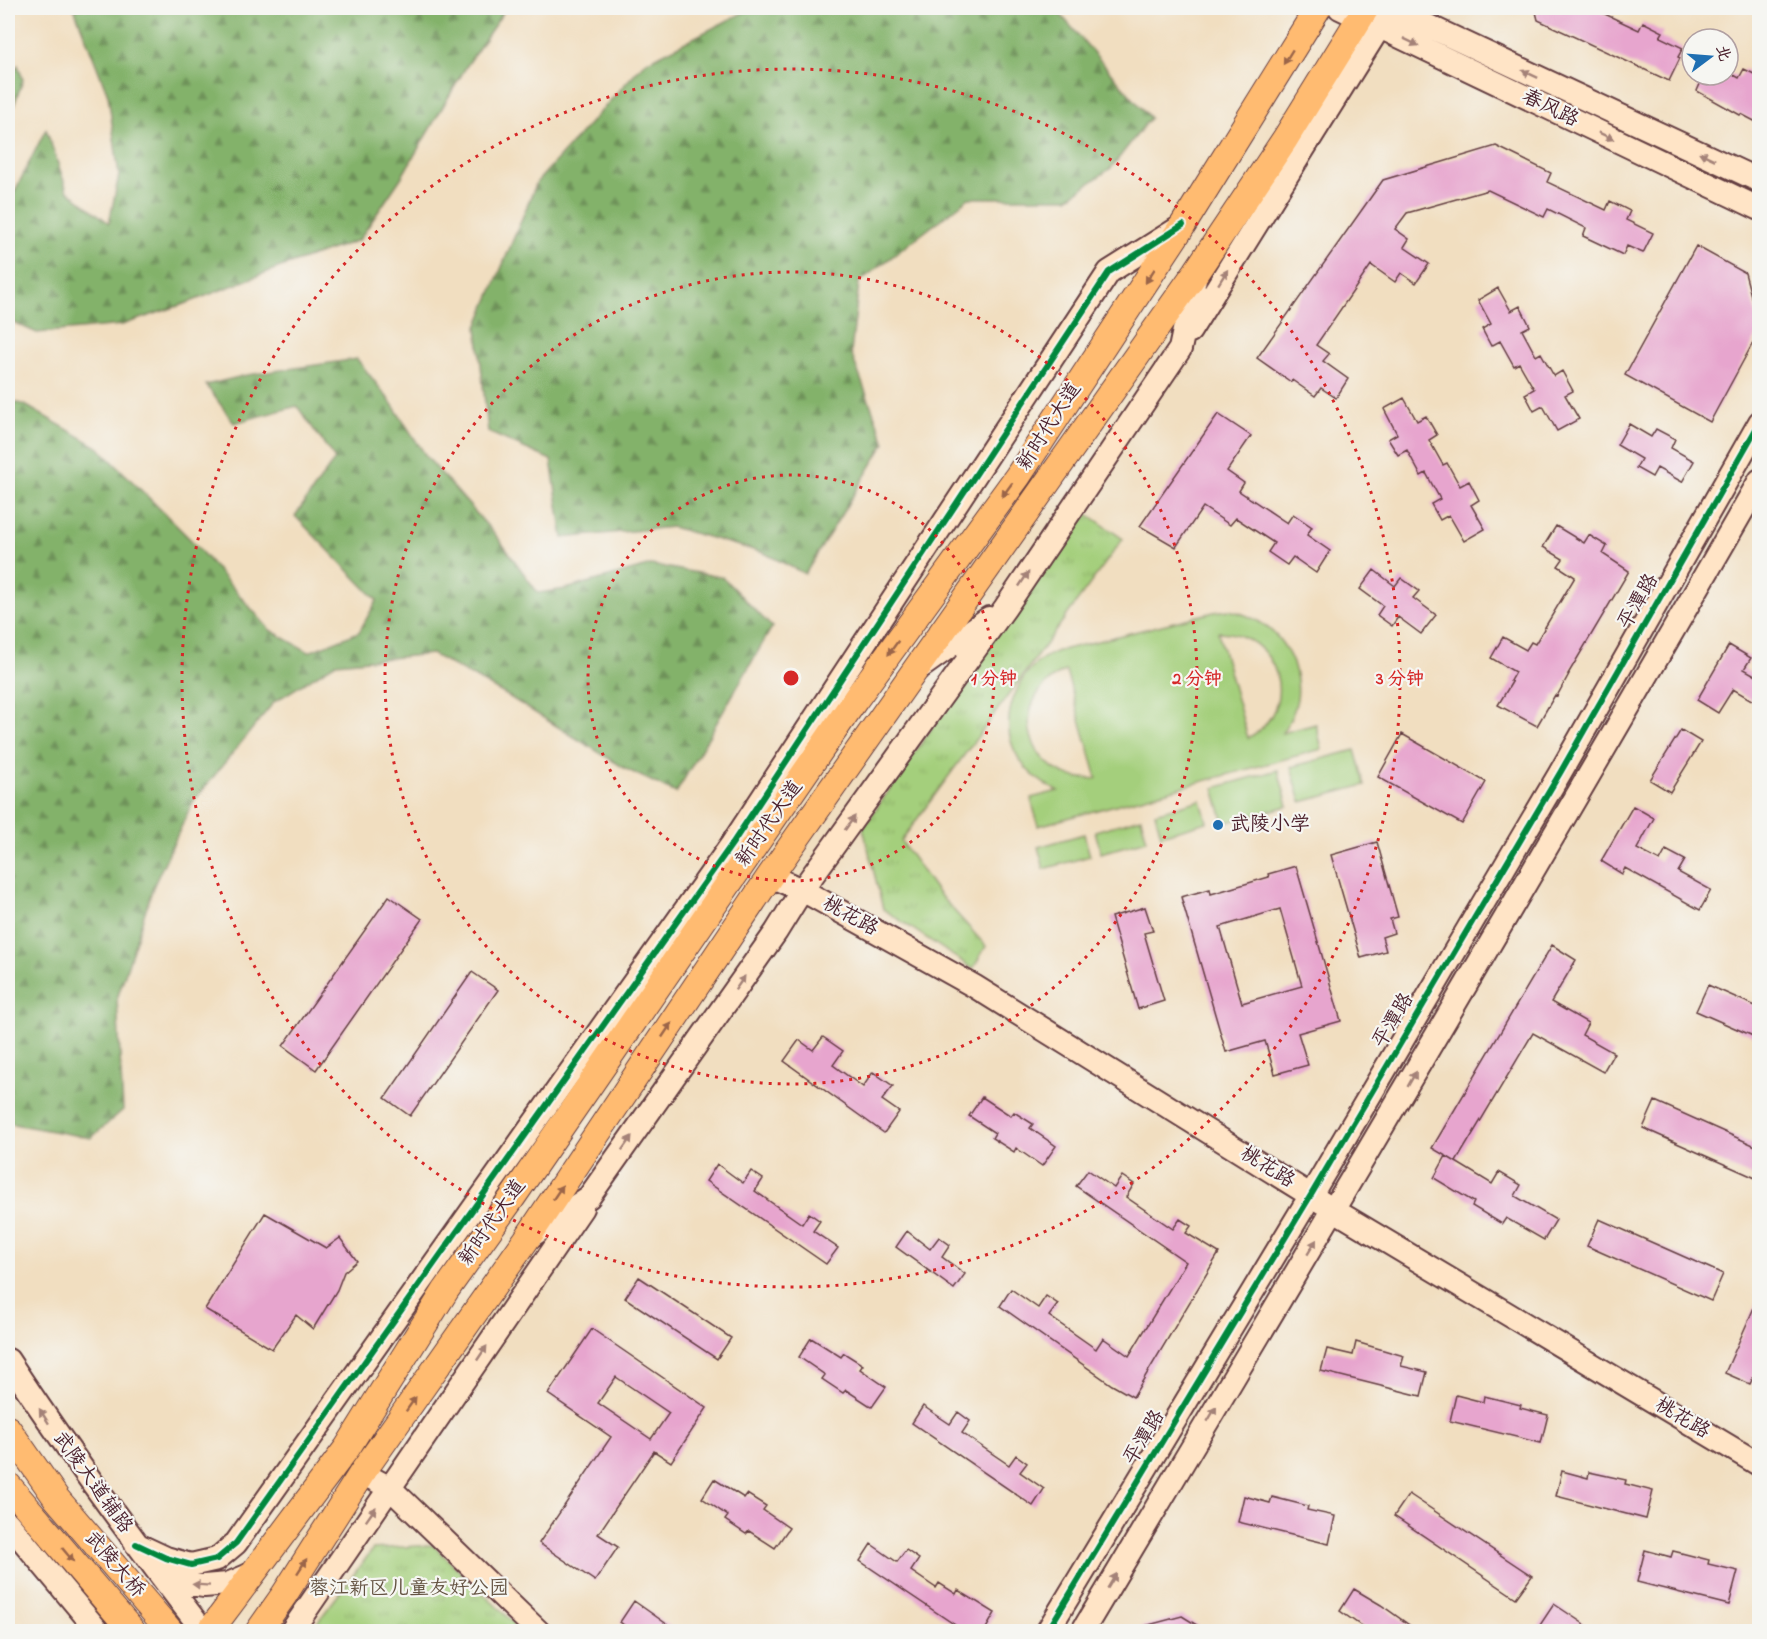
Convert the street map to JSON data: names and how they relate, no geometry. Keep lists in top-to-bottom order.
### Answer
{
  "streets": {
    "main road": ["新时代大道", "武陵大桥"],
    "street": [
      "春风路",
      "平潭路",
      "桃花路",
      "武陵大道辅路"
    ]
  },
  "crossings": [
    ["春风路", "新时代大道"],
    ["新时代大道", "桃花路"],
    ["平潭路", "桃花路"]
  ],
  "parks": ["蓉江新区儿童友好公园"],
  "places": ["武陵小学"],
  "north": "right",
  "rings": ["1 分钟", "2 分钟", "3 分钟"]
}
